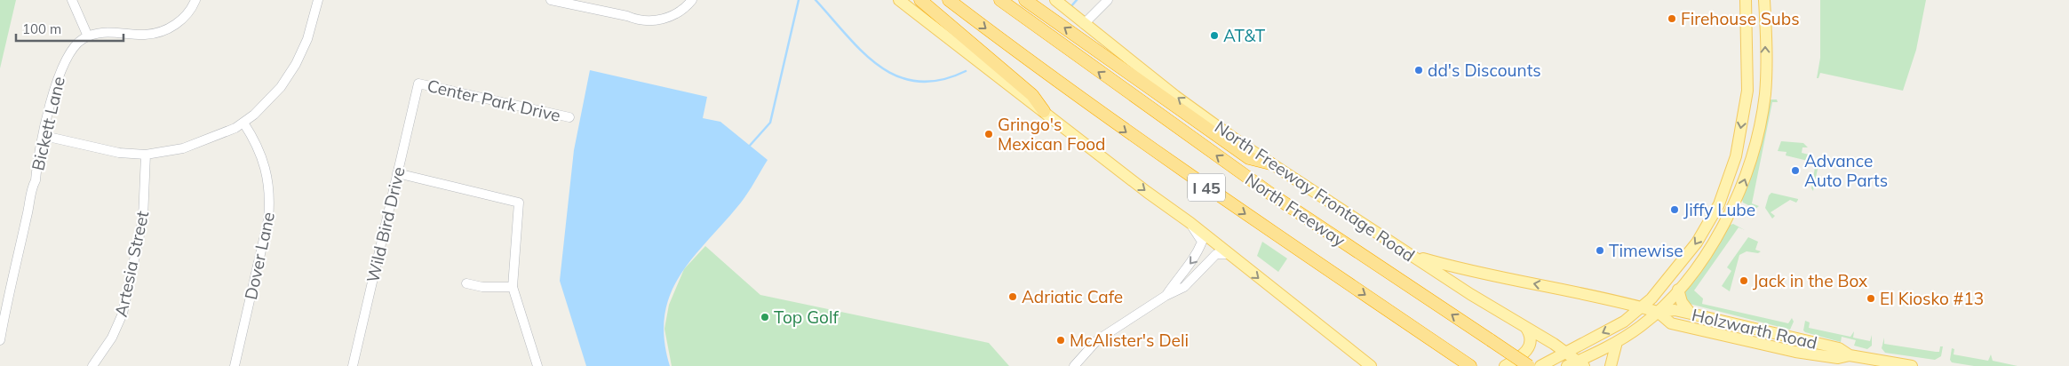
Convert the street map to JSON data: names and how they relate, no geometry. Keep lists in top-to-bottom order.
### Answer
{
  "streets": {
    "highway": ["I 45", "North Freeway"],
    "main road": ["North Freeway Frontage Road", "Holzwarth Road"],
    "street": [
      "Center Park Drive",
      "Bickett Lane",
      "Wild Bird Drive",
      "Dover Lane",
      "Artesia Street"
    ]
  },
  "crossings": [
    ["Center Park Drive", "Wild Bird Drive"],
    ["North Freeway Frontage Road", "Holzwarth Road"]
  ],
  "places": [
    "Firehouse Subs",
    "AT&T",
    "dd's Discounts",
    "Gringo's Mexican Food",
    "Advance Auto Parts",
    "Jiffy Lube",
    "Timewise",
    "Jack in the Box",
    "Adriatic Cafe",
    "El Kiosko #13",
    "Top Golf",
    "McAlister's Deli"
  ],
  "scale_bar": "100 m"
}
